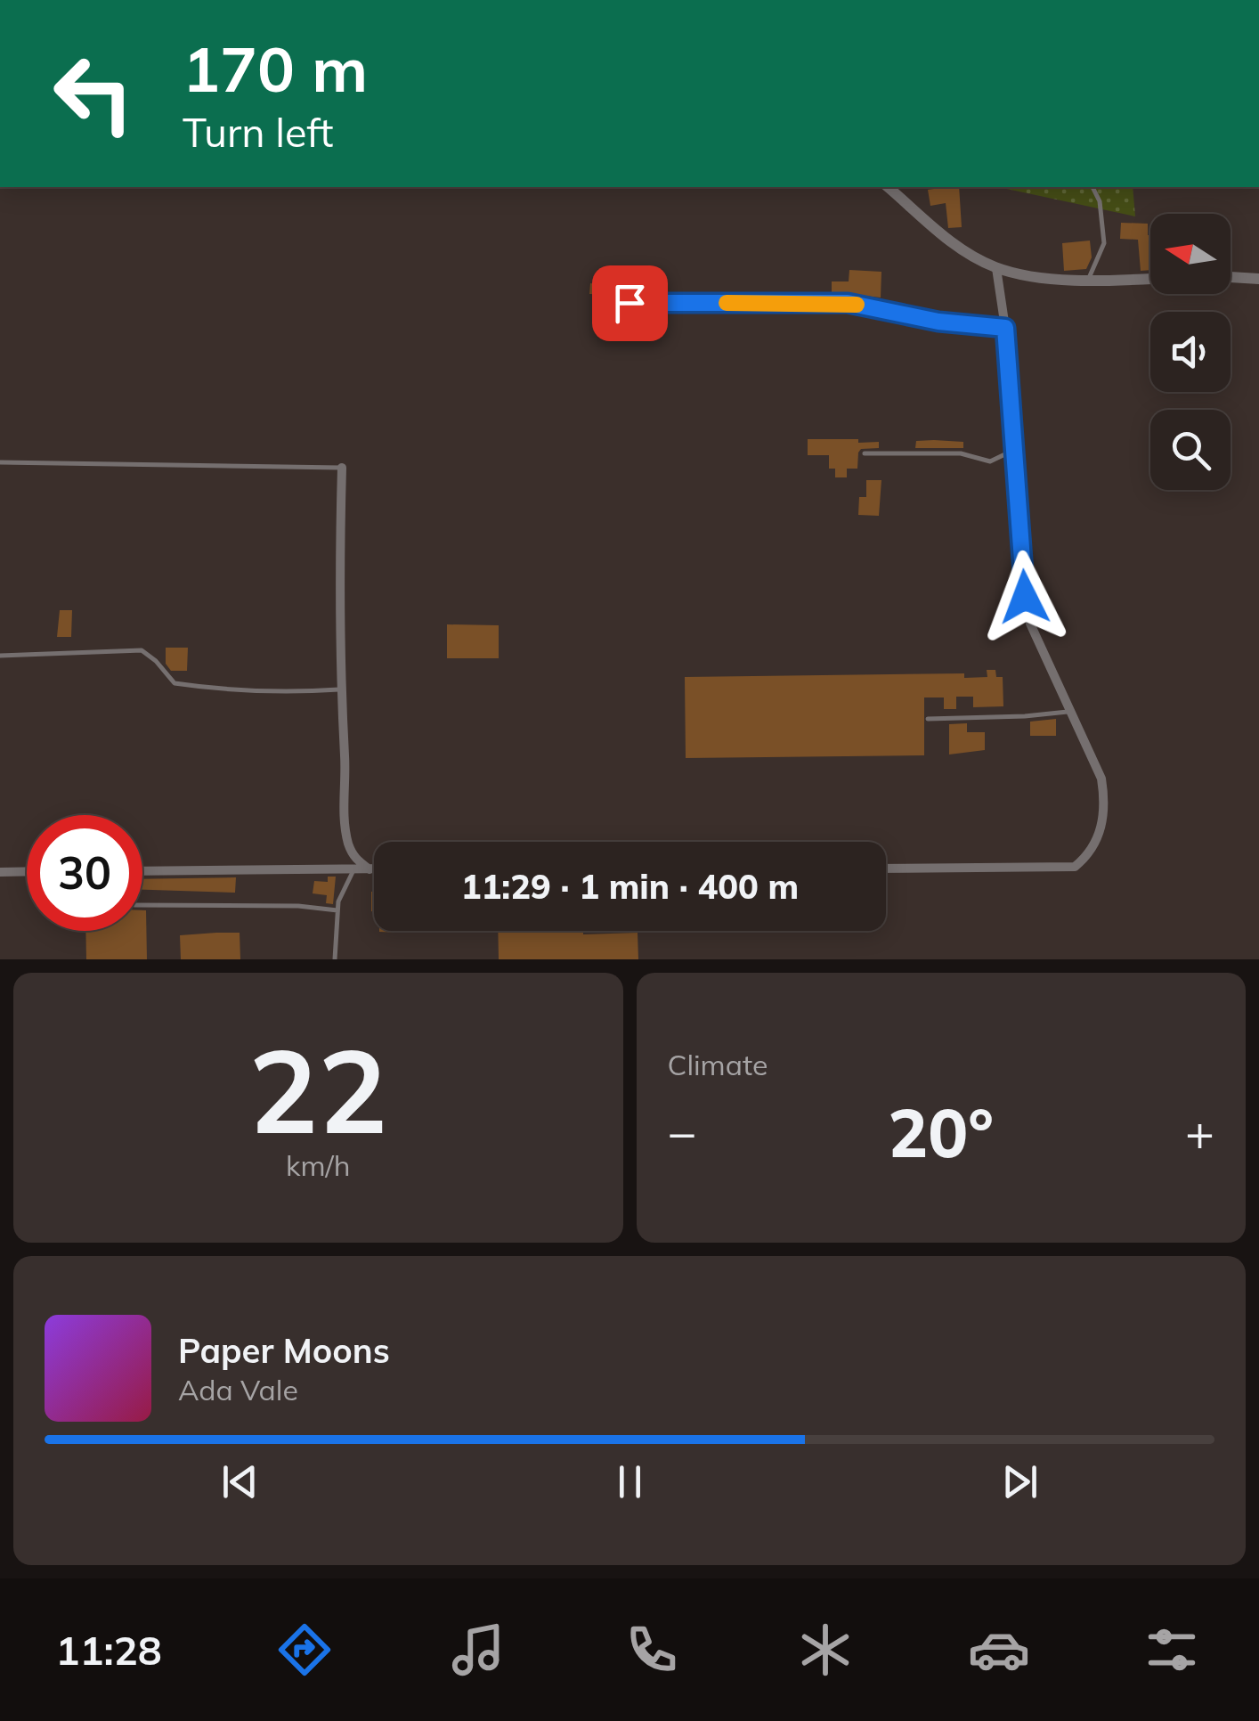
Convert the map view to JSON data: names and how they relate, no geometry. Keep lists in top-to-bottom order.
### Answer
{
  "north": "left",
  "page": {
    "turn": ["170 m", "Turn left"],
    "limit": "30",
    "trip": "11:29 · 1 min · 400 m",
    "tile": [
      ["22", "km/h"],
      "Climate"
    ],
    "heat": ["−", "20°", "+"],
    "song": ["Paper Moons", "Ada Vale"],
    "tabs": "11:28"
  }
}
